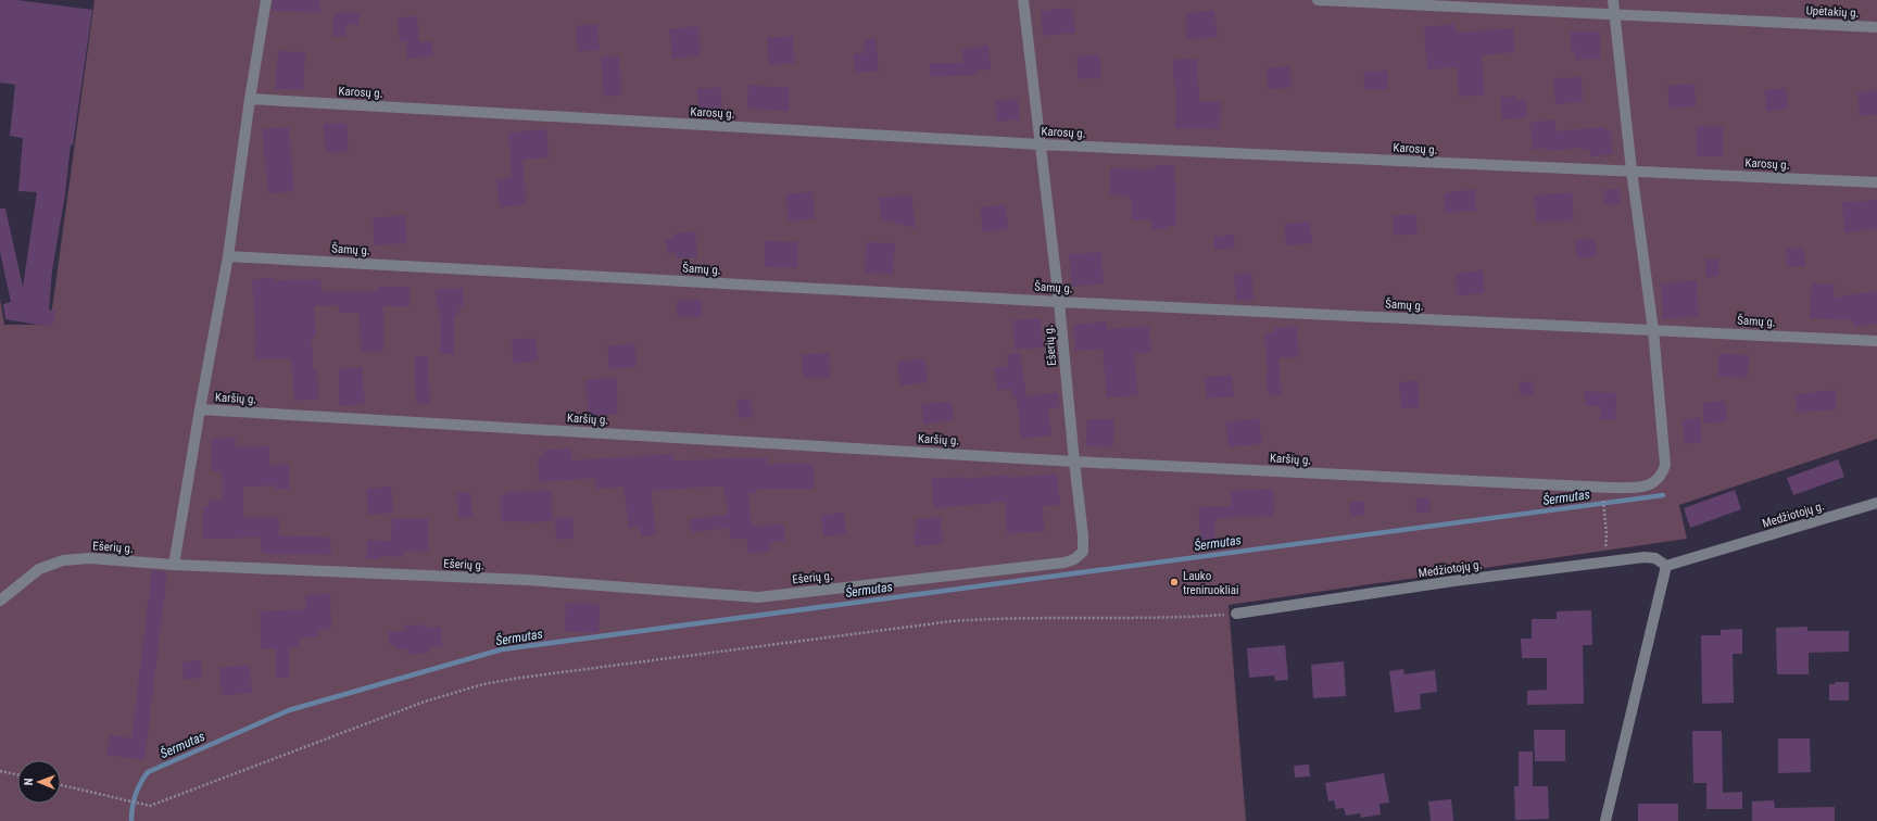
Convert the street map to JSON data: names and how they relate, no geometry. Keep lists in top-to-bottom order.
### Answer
{
  "streets": {
    "street": [
      "Upėtakių g.",
      "Karosų g.",
      "Šamų g.",
      "Ešerių g.",
      "Karšių g.",
      "Medžiotojų g."
    ]
  },
  "crossings": [
    ["Karosų g.", "Ešerių g."],
    ["Šamų g.", "Ešerių g."],
    ["Šamų g.", "Karšių g."],
    ["Ešerių g.", "Karšių g."]
  ],
  "water": ["Šermutas"],
  "places": ["Lauko treniruokliai"],
  "north": "left"
}
